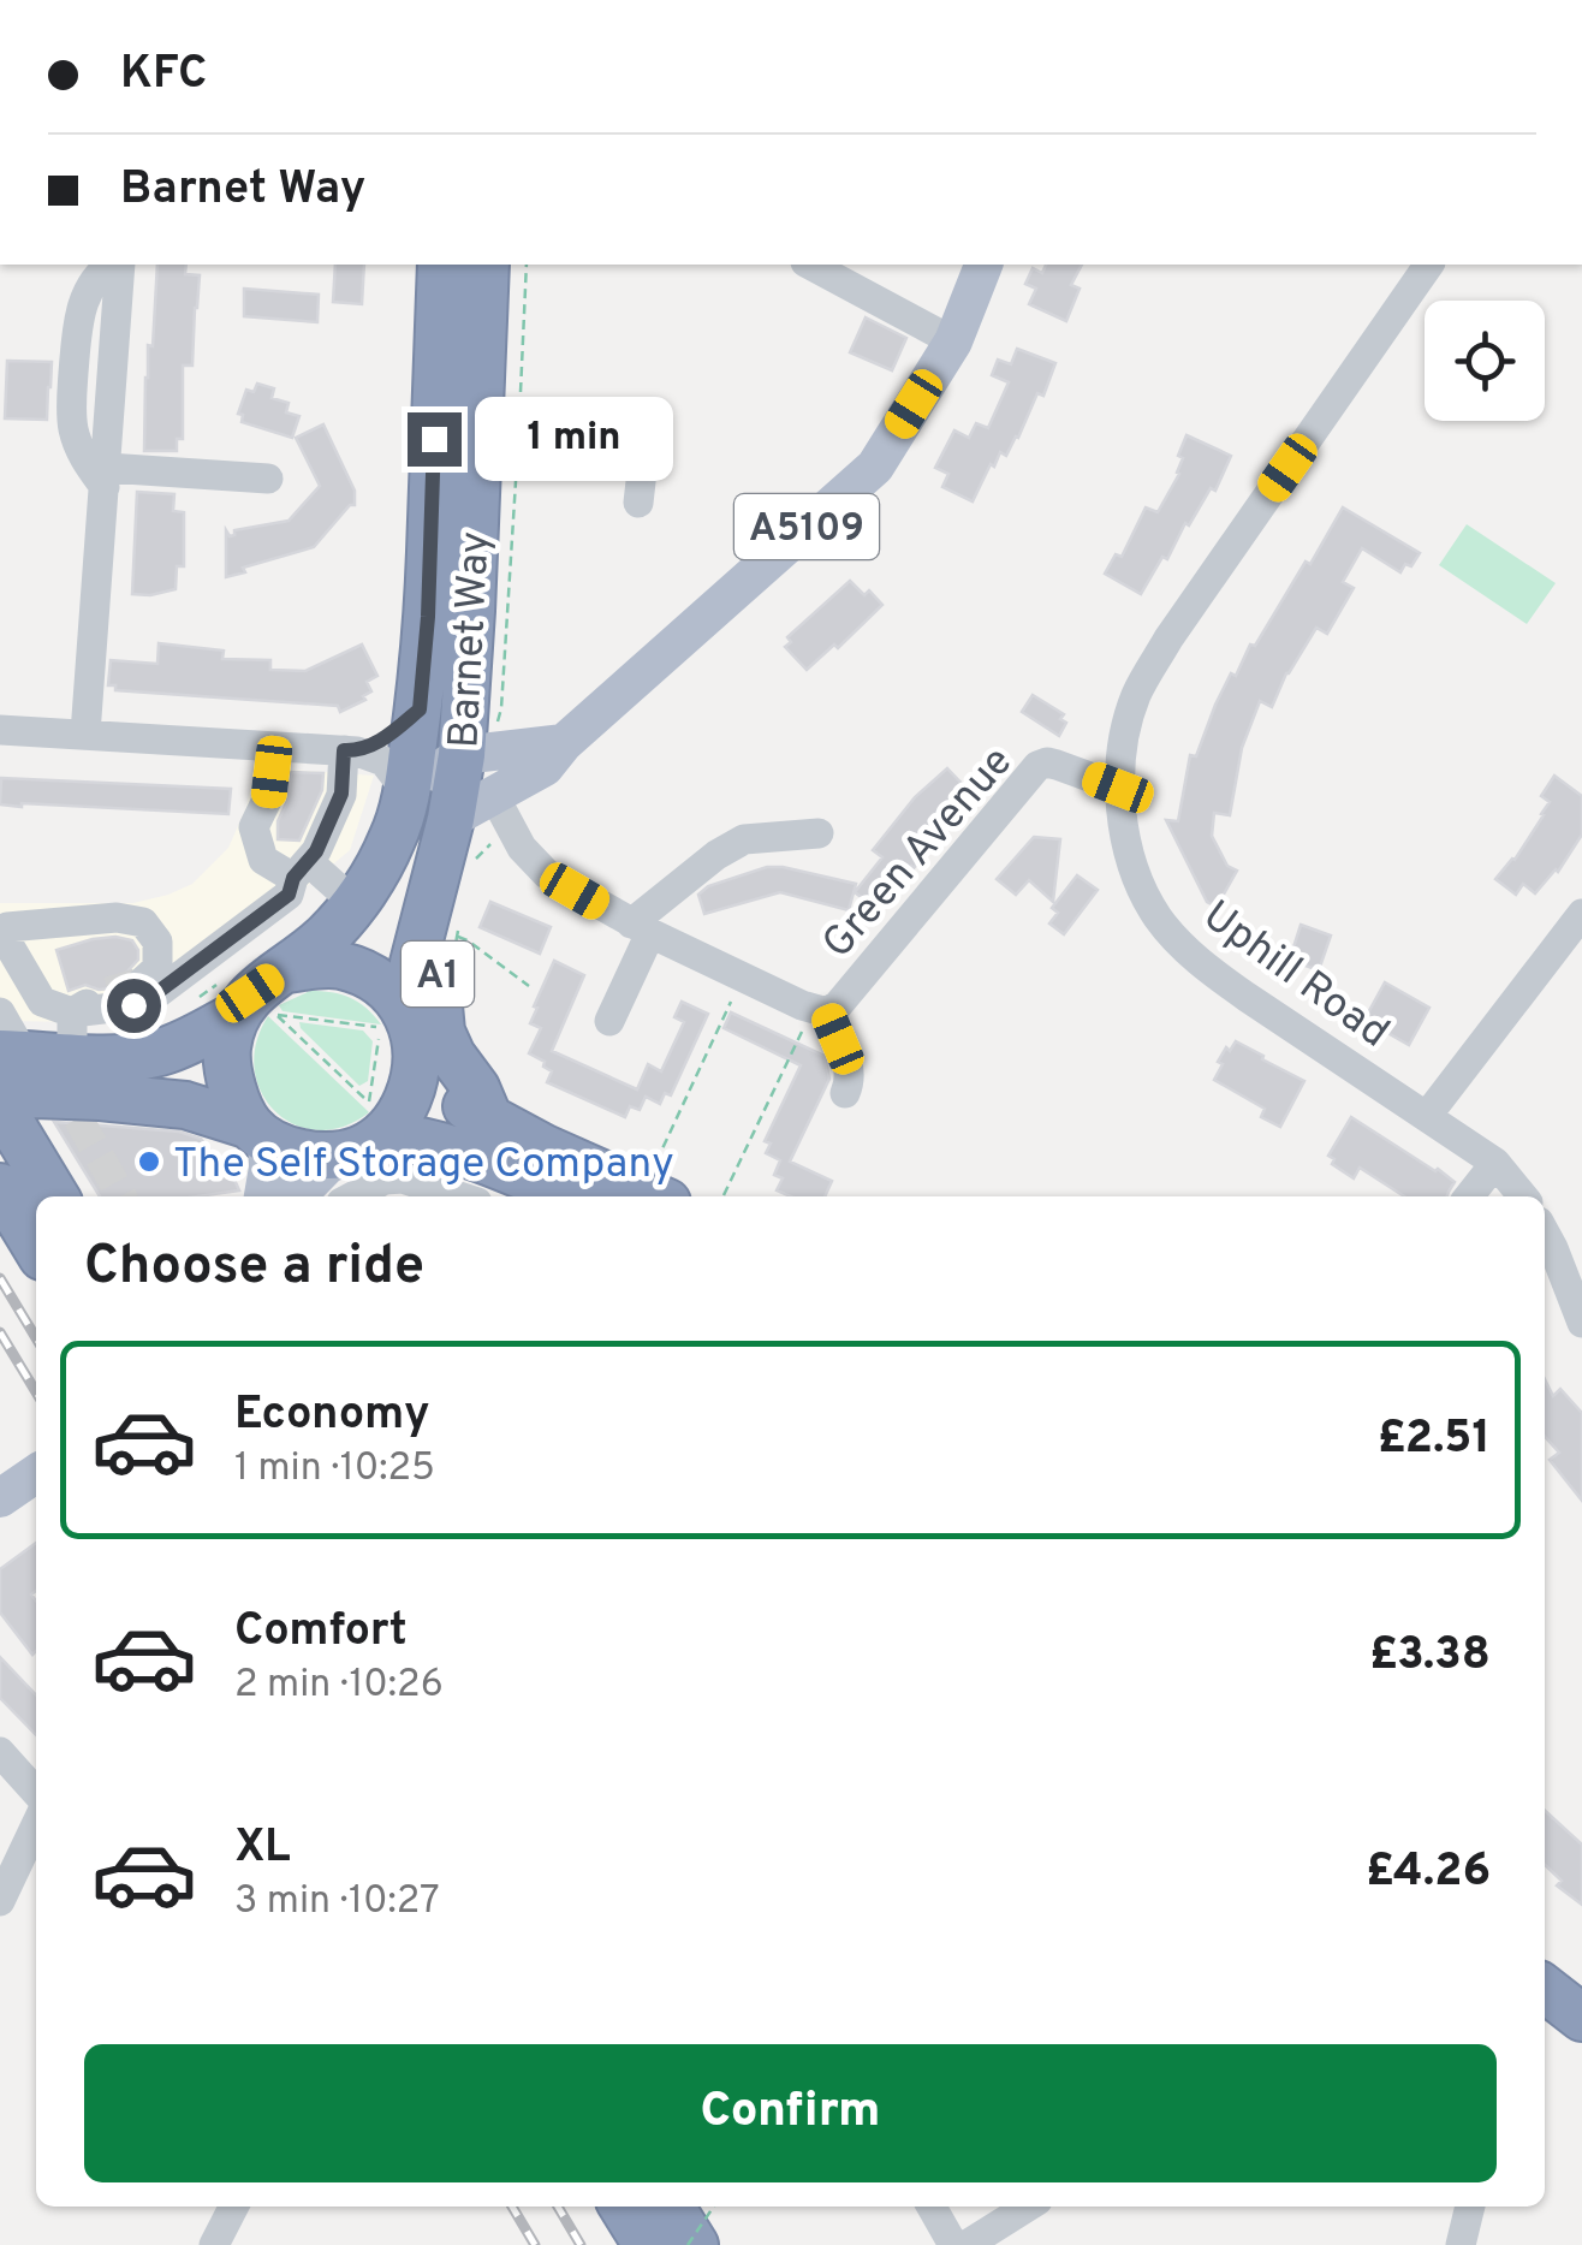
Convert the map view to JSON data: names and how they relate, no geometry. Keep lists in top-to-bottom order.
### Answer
{
  "streets": {
    "highway": ["Barnet Way", "A1"],
    "main road": ["A5109"],
    "street": ["Green Avenue", "Uphill Road"]
  },
  "crossings": [
    ["A5109", "Barnet Way"],
    ["A5109", "Green Avenue"],
    ["A5109", "A1"],
    ["Barnet Way", "A1"],
    ["Green Avenue", "Uphill Road"]
  ],
  "places": ["The Self Storage Company"],
  "page": {
    "banner": ["KFC", "Barnet Way"],
    "bubble": "1 min",
    "heading": "Choose a ride",
    "list": [
      {
        "name": "Economy",
        "note": "1 min · 10:25",
        "value": "£2.51"
      },
      {
        "name": "Comfort",
        "note": "2 min · 10:26",
        "value": "£3.38"
      },
      {
        "name": "XL",
        "note": "3 min · 10:27",
        "value": "£4.26"
      }
    ],
    "buttons": "Confirm"
  }
}
